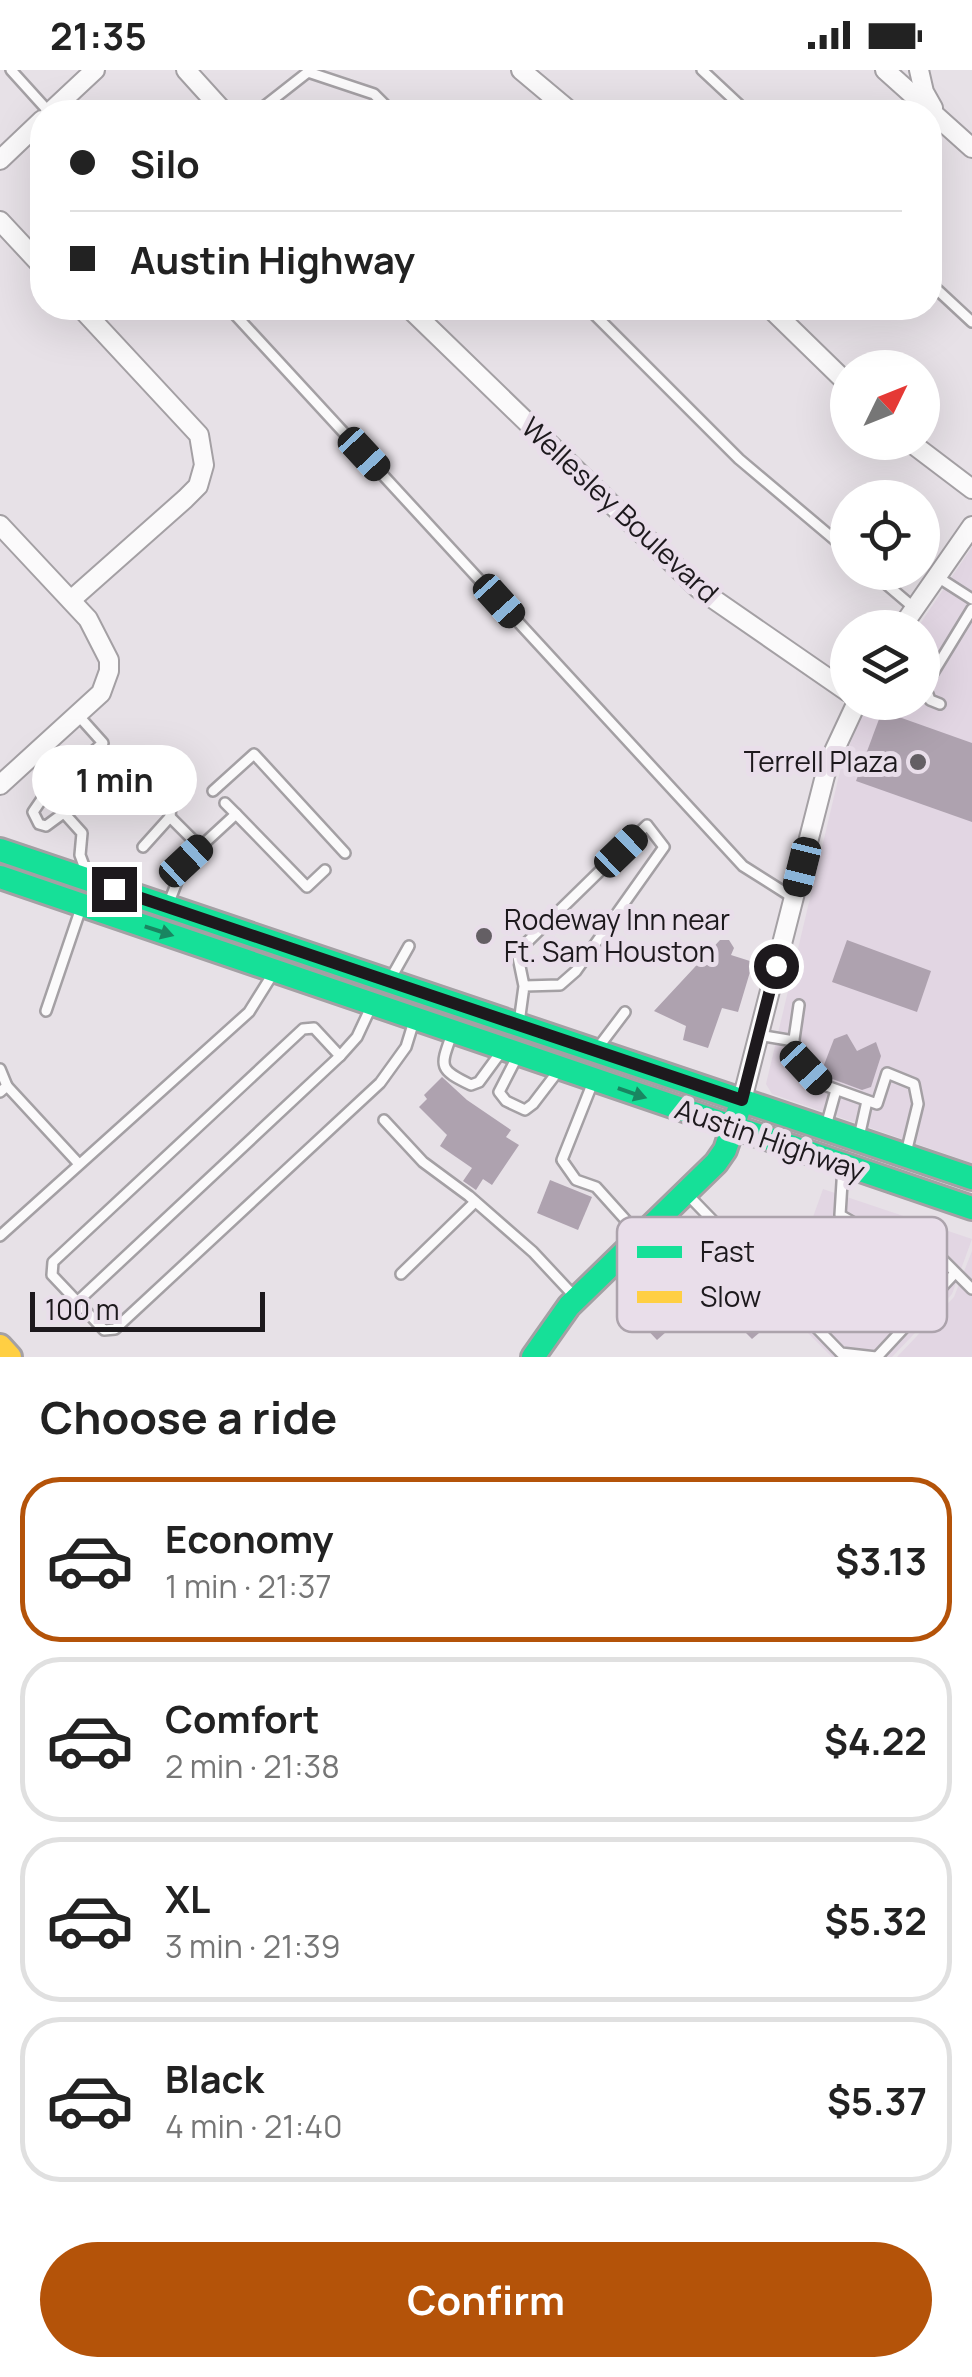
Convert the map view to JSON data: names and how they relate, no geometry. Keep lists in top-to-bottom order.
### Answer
{
  "streets": {
    "main road": ["Austin Highway"],
    "street": ["Wellesley Boulevard"]
  },
  "places": ["Terrell Plaza", "Rodeway Inn near Ft. Sam Houston"],
  "legend": ["Fast", "Slow"],
  "scale_bar": "100 m",
  "north": "top right",
  "page": {
    "status": "21:35",
    "banner": ["Silo", "Austin Highway"],
    "bubble": "1 min",
    "scale": "100 m",
    "heading": "Choose a ride",
    "list": [
      {
        "name": "Economy",
        "note": "1 min · 21:37",
        "value": "$3.13"
      },
      {
        "name": "Comfort",
        "note": "2 min · 21:38",
        "value": "$4.22"
      },
      {
        "name": "XL",
        "note": "3 min · 21:39",
        "value": "$5.32"
      },
      {
        "name": "Black",
        "note": "4 min · 21:40",
        "value": "$5.37"
      }
    ],
    "buttons": "Confirm"
  }
}
